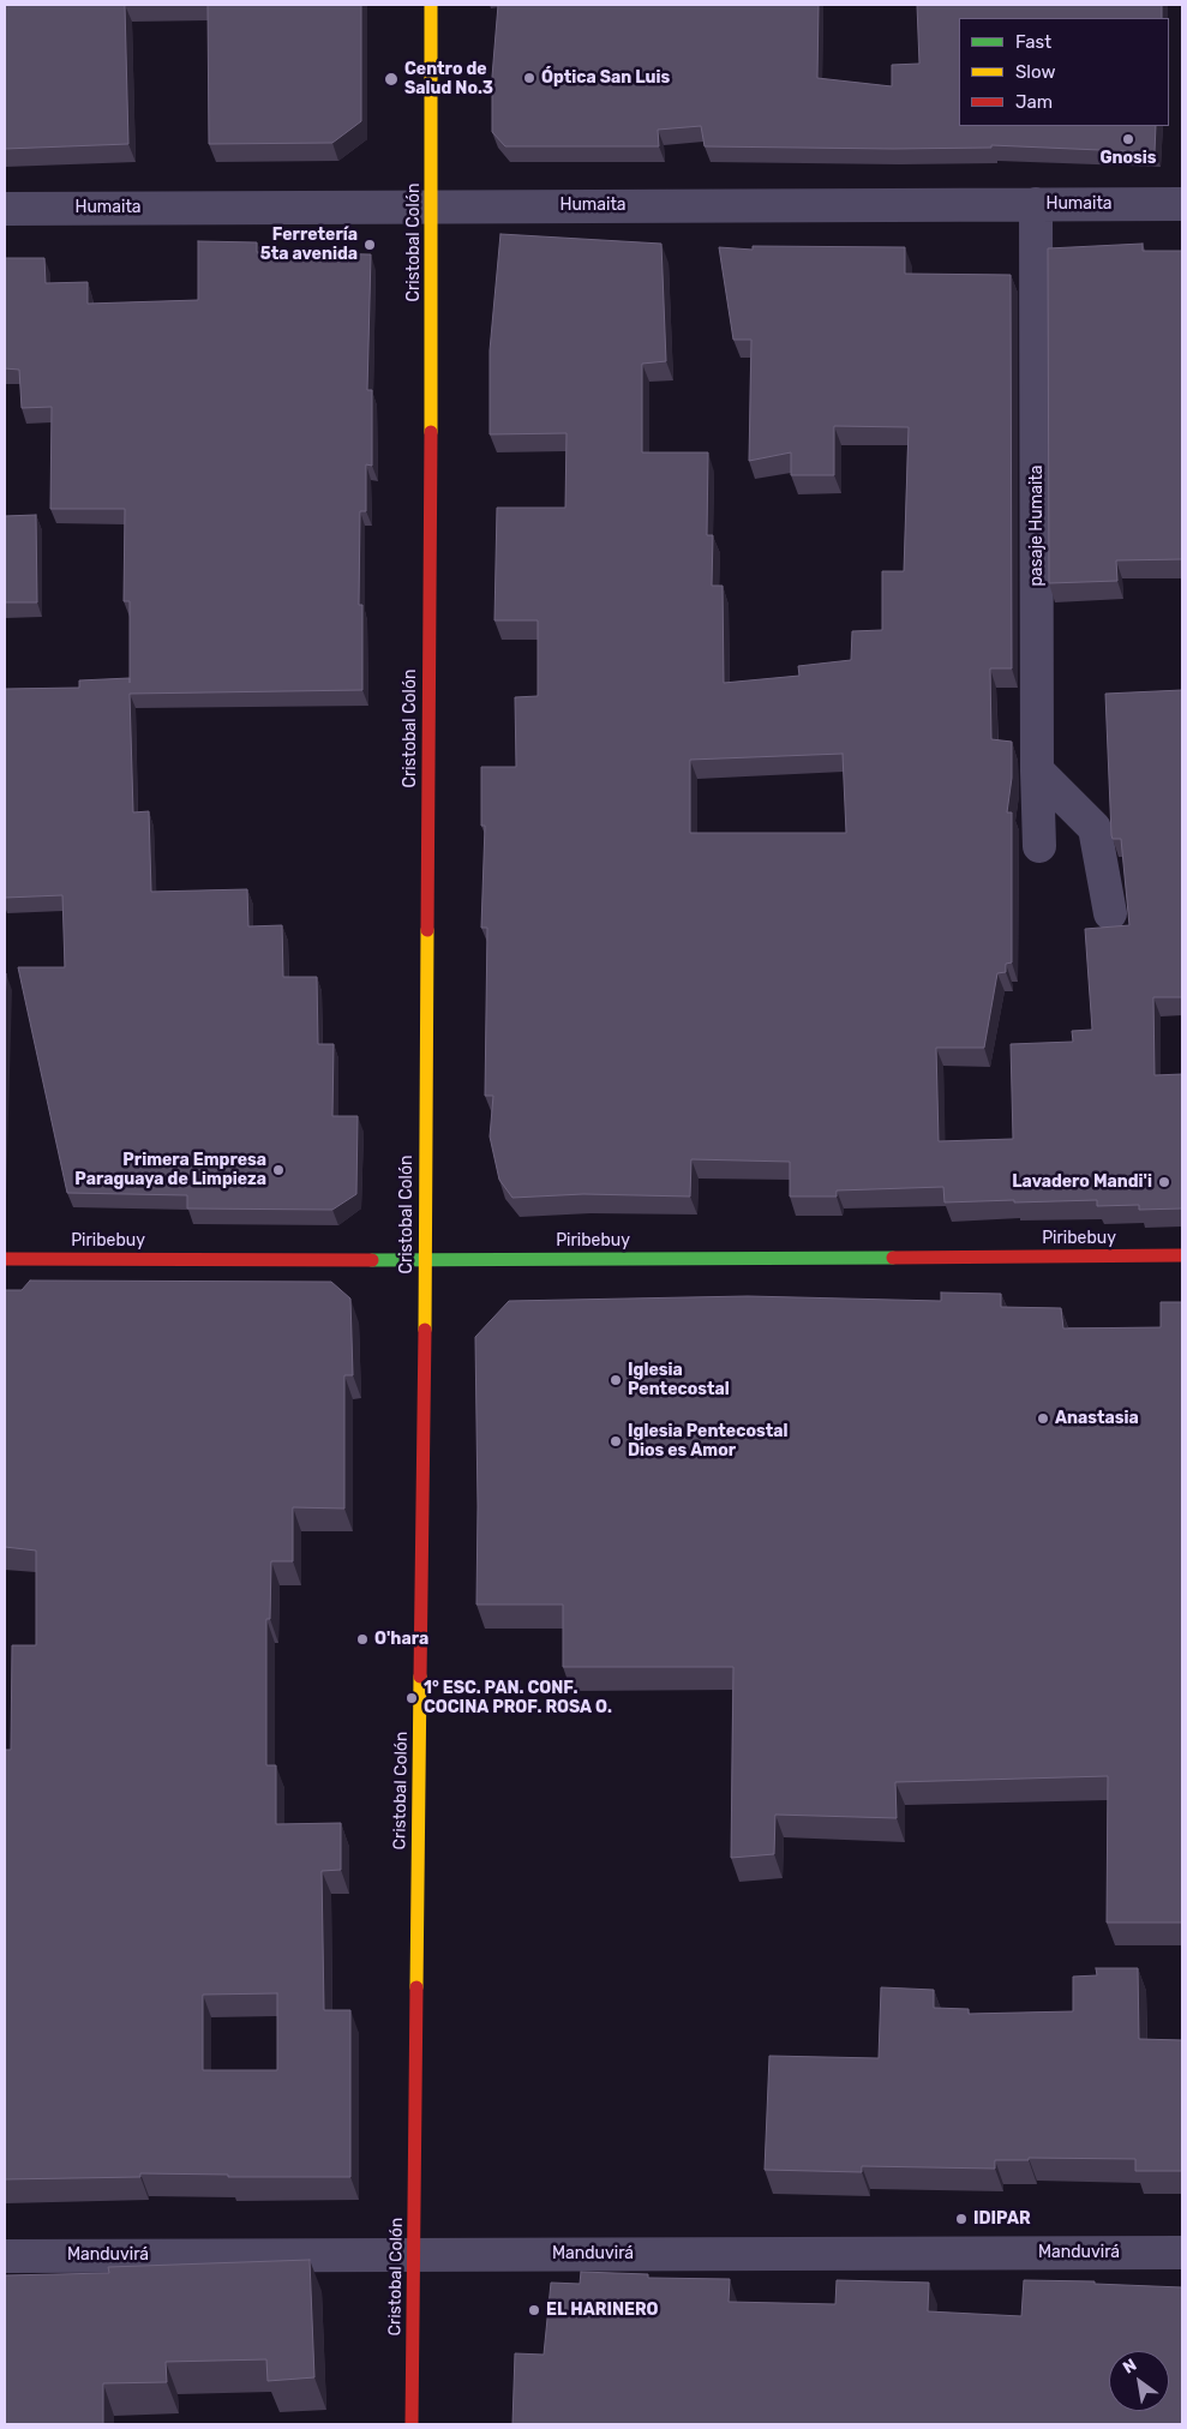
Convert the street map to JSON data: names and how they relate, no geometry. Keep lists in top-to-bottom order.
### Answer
{
  "streets": {
    "main road": ["Cristobal Colón", "Piribebuy"],
    "street": ["Humaita", "pasaje Humaita", "Manduvirá"]
  },
  "crossings": [
    ["Humaita", "Cristobal Colón"],
    ["Humaita", "pasaje Humaita"],
    ["Cristobal Colón", "Piribebuy"],
    ["Cristobal Colón", "Manduvirá"]
  ],
  "places": [
    "Óptica San Luis",
    "Centro de Salud No.3",
    "Gnosis",
    "Ferretería 5ta avenida",
    "Primera Empresa Paraguaya de Limpieza",
    "Lavadero Mandi'i",
    "Iglesia Pentecostal",
    "Anastasia",
    "Iglesia Pentecostal Dios es Amor",
    "O'hara",
    "1° ESC. PAN. CONF. COCINA PROF. ROSA O.",
    "IDIPAR",
    "EL HARINERO"
  ],
  "legend": ["Fast", "Slow", "Jam"],
  "north": "top left"
}
